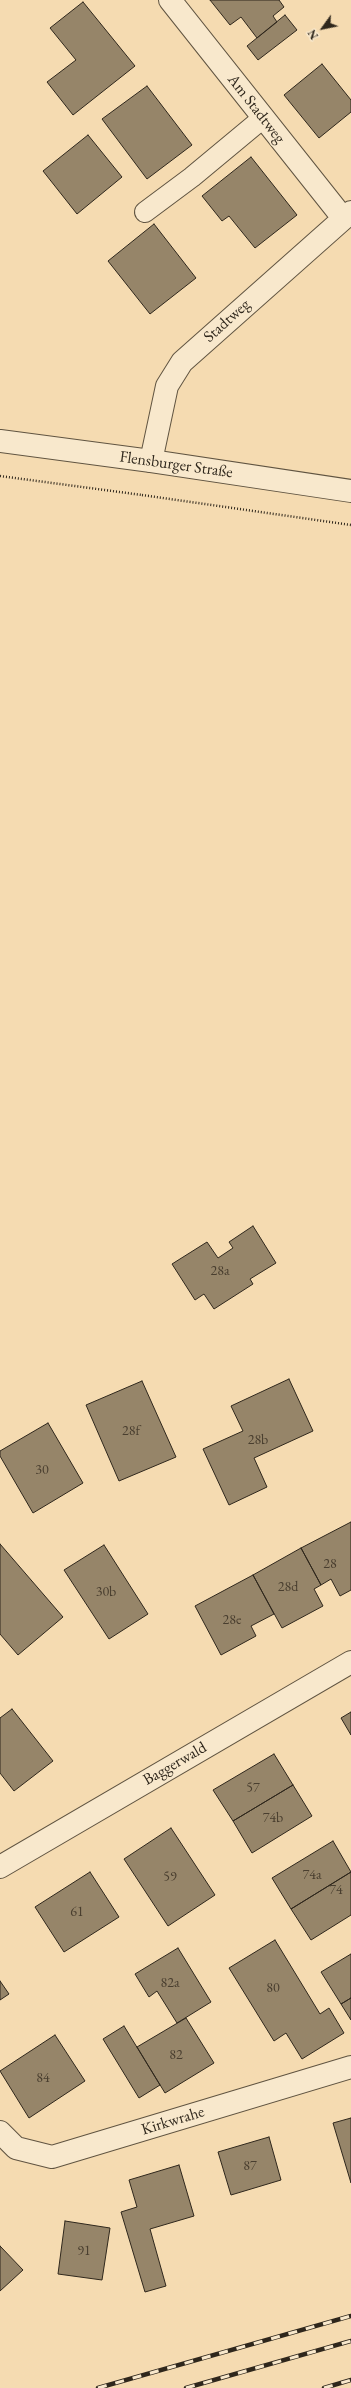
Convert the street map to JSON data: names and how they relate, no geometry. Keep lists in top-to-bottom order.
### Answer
{
  "streets": {
    "street": [
      "Am Stadtweg",
      "Stadtweg",
      "Flensburger Straße",
      "Baggerwald",
      "Kirkwrahe"
    ]
  },
  "crossings": [
    ["Am Stadtweg", "Stadtweg"],
    ["Stadtweg", "Flensburger Straße"]
  ],
  "house_numbers": [
    "28a",
    "28f",
    "28b",
    "30",
    "28",
    "28d",
    "30b",
    "28e",
    "57",
    "74b",
    "74a",
    "59",
    "74",
    "61",
    "82a",
    "80",
    "82",
    "84",
    "87",
    "91"
  ],
  "north": "bottom left"
}
